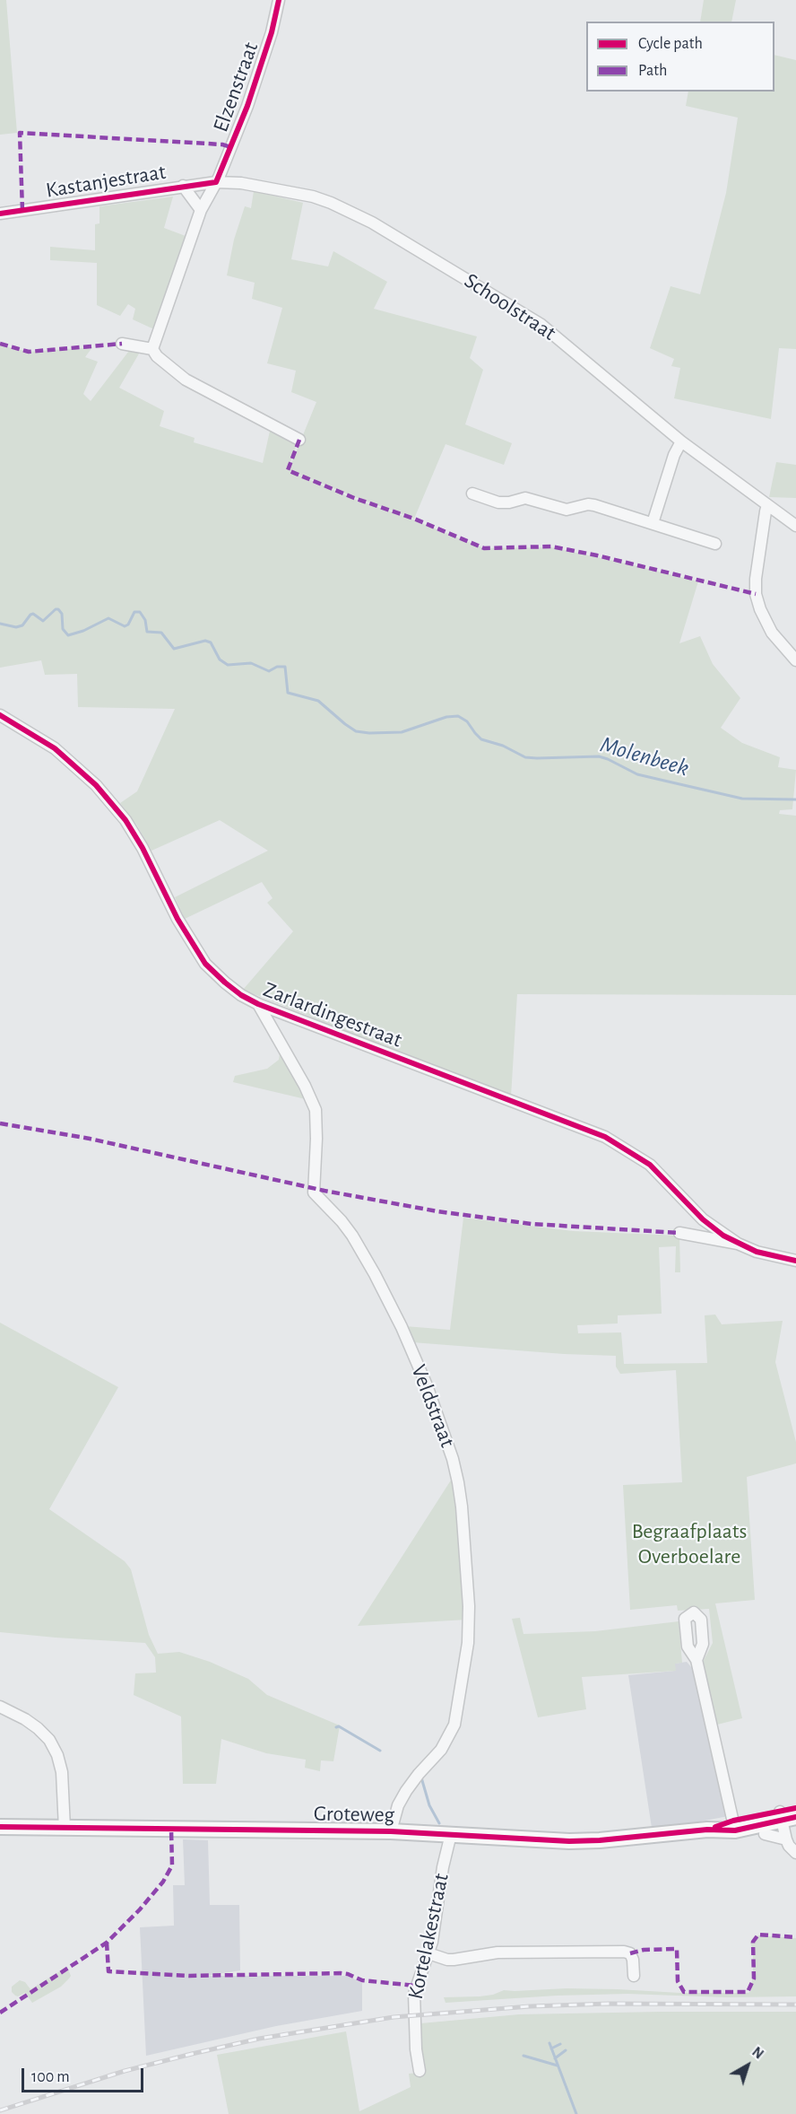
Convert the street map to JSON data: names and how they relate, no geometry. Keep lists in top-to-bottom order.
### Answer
{
  "streets": {
    "main road": ["Groteweg"],
    "street": [
      "Elzenstraat",
      "Kastanjestraat",
      "Schoolstraat",
      "Zarlardingestraat",
      "Veldstraat",
      "Kortelakestraat"
    ]
  },
  "crossings": [
    ["Elzenstraat", "Kastanjestraat"],
    ["Elzenstraat", "Schoolstraat"],
    ["Kastanjestraat", "Schoolstraat"],
    ["Zarlardingestraat", "Veldstraat"],
    ["Veldstraat", "Groteweg"],
    ["Groteweg", "Kortelakestraat"]
  ],
  "water": ["Molenbeek"],
  "parks": ["Begraafplaats Overboelare"],
  "legend": ["Cycle path", "Path"],
  "scale_bar": "100 m",
  "north": "top right"
}
